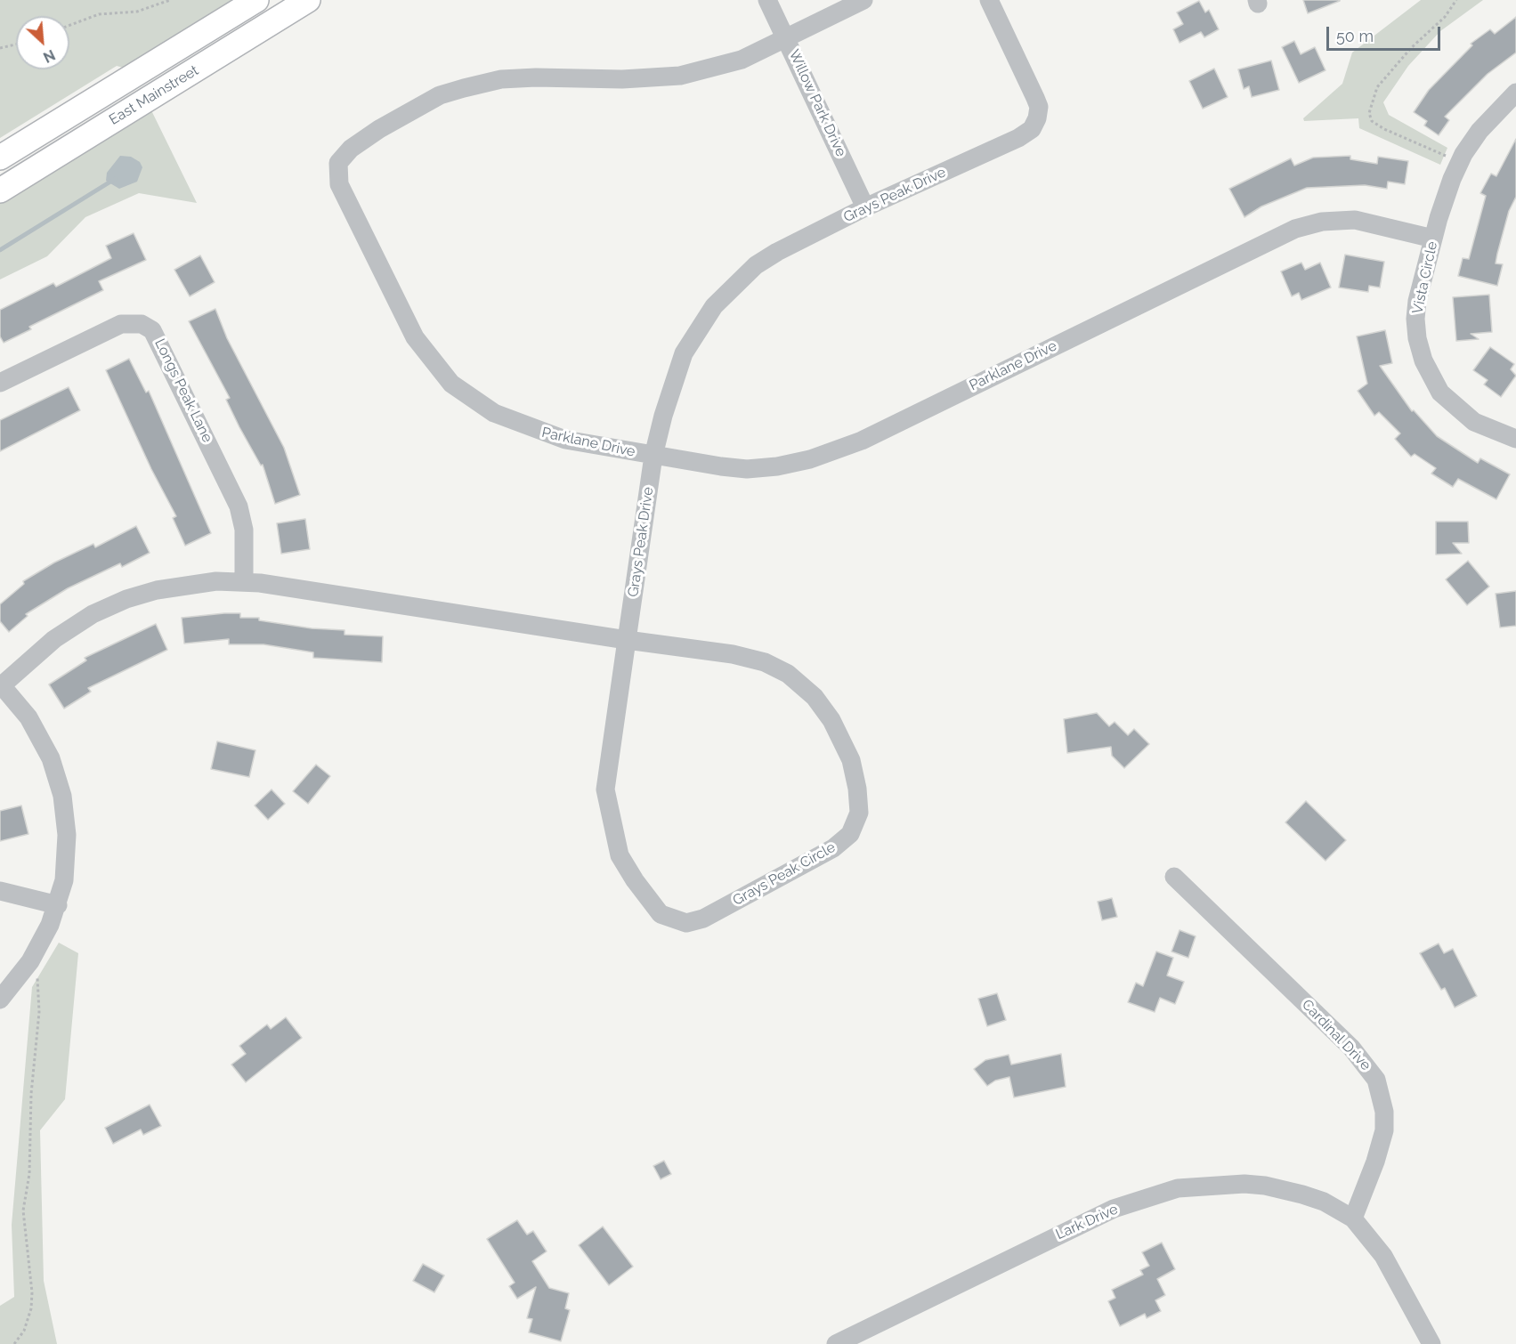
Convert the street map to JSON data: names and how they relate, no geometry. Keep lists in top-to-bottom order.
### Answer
{
  "streets": {
    "main road": ["East Mainstreet"],
    "street": [
      "Willow Park Drive",
      "Grays Peak Drive",
      "Vista Circle",
      "Parklane Drive",
      "Longs Peak Lane",
      "Grays Peak Circle",
      "Cardinal Drive",
      "Lark Drive"
    ]
  },
  "crossings": [
    ["Willow Park Drive", "Grays Peak Drive"],
    ["Willow Park Drive", "Parklane Drive"],
    ["Grays Peak Drive", "Parklane Drive"],
    ["Grays Peak Drive", "Grays Peak Circle"],
    ["Vista Circle", "Parklane Drive"],
    ["Cardinal Drive", "Lark Drive"]
  ],
  "scale_bar": "50 m",
  "north": "bottom right"
}
